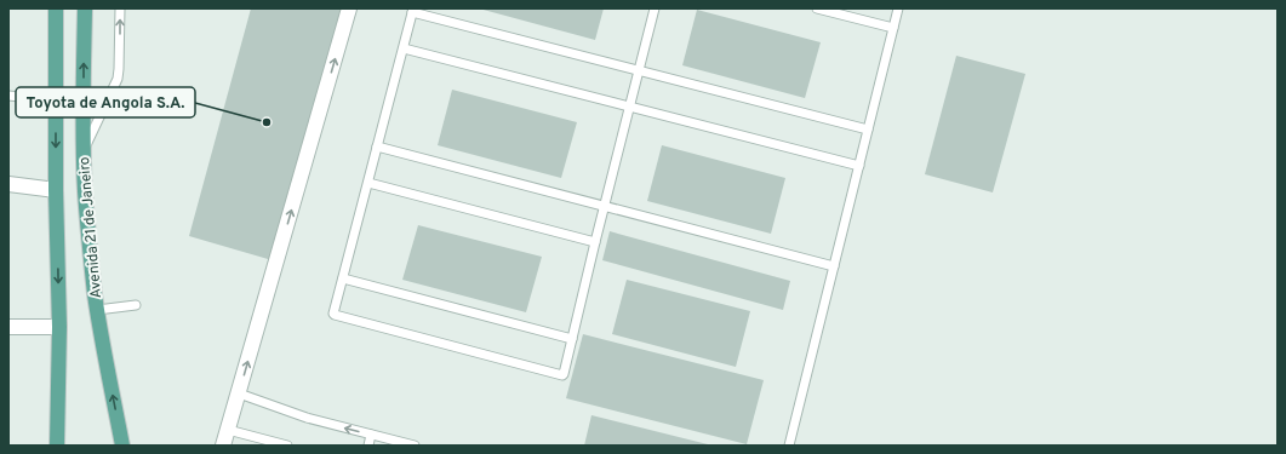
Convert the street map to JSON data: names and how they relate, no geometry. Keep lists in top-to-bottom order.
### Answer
{
  "streets": {
    "main road": ["Avenida 21 de Janeiro"]
  },
  "places": ["Toyota de Angola S.A."]
}
